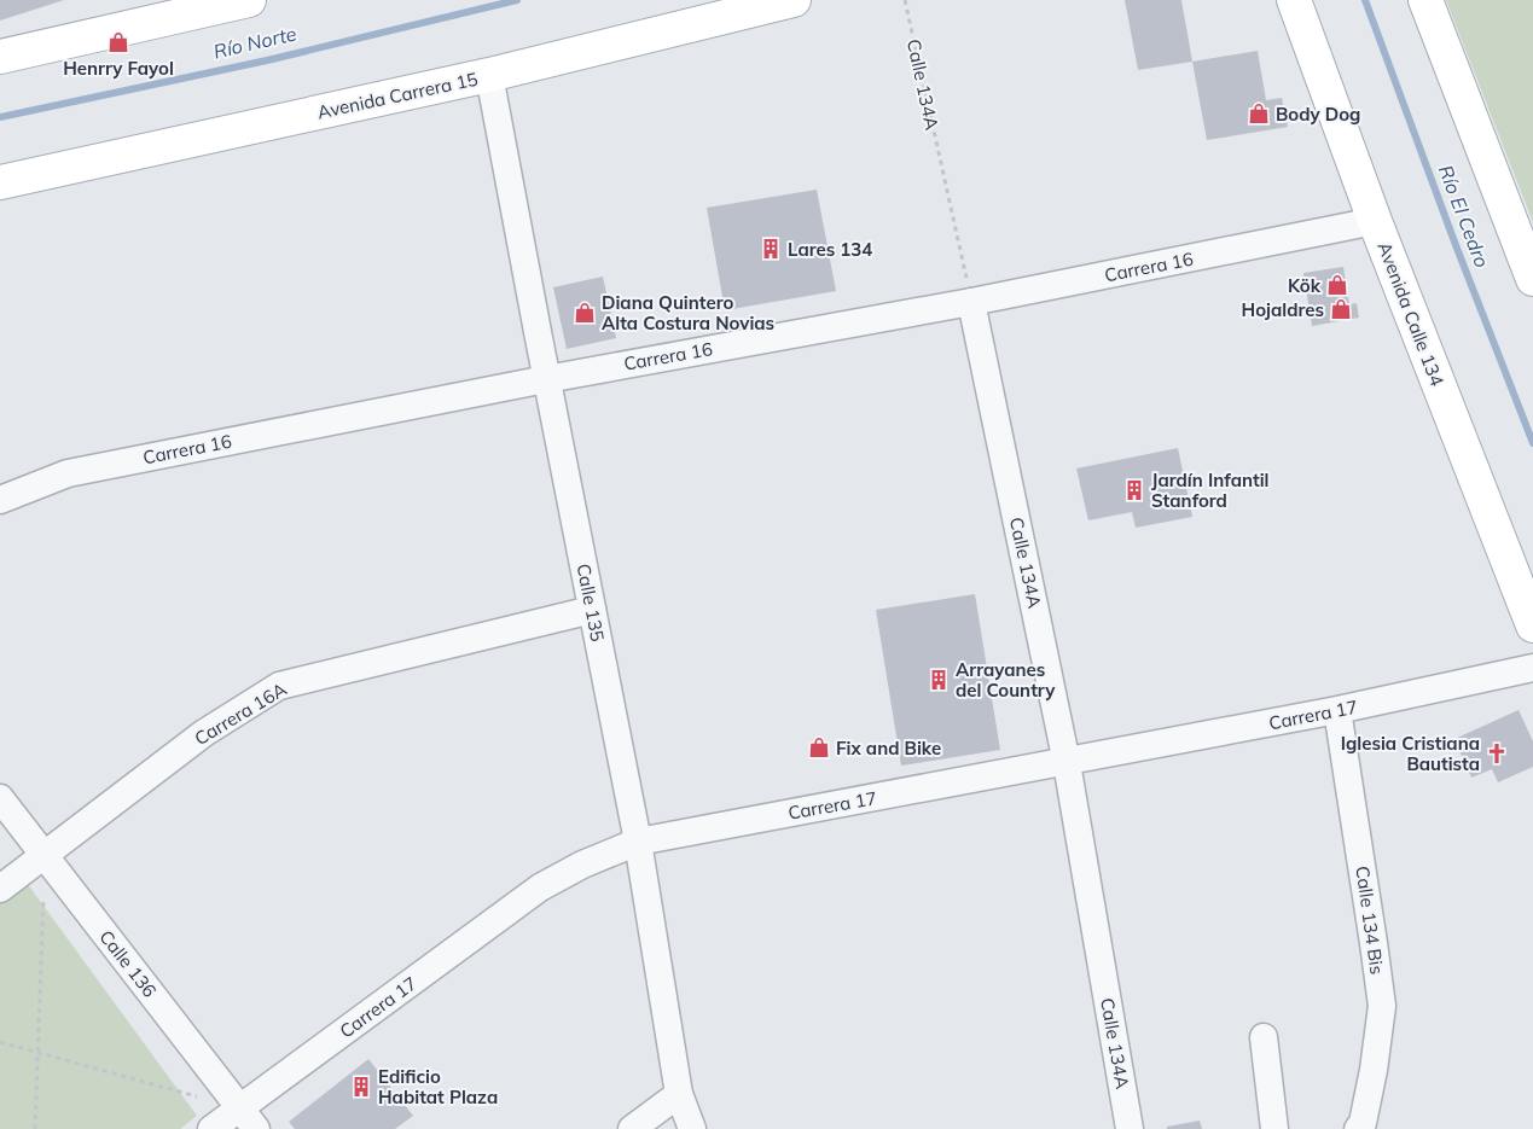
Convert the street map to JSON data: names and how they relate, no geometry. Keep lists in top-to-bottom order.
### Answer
{
  "streets": {
    "main road": ["Avenida Carrera 15", "Avenida Calle 134"],
    "street": [
      "Calle 134A",
      "Carrera 16",
      "Calle 135",
      "Carrera 16A",
      "Carrera 17",
      "Calle 134 Bis",
      "Calle 136"
    ]
  },
  "crossings": [
    ["Calle 134A", "Carrera 16"],
    ["Calle 134A", "Carrera 17"],
    ["Avenida Carrera 15", "Calle 135"],
    ["Carrera 16", "Avenida Calle 134"],
    ["Carrera 16", "Calle 135"],
    ["Calle 135", "Carrera 16A"],
    ["Calle 135", "Carrera 17"],
    ["Carrera 16A", "Calle 136"],
    ["Carrera 17", "Calle 134 Bis"],
    ["Carrera 17", "Calle 136"]
  ],
  "water": ["Río Norte", "Río El Cedro"],
  "places": {
    "shop": [
      "Henrry Fayol",
      "Body Dog",
      "Kök",
      "Hojaldres",
      "Diana Quintero Alta Costura Novias",
      "Fix and Bike"
    ],
    "building": [
      "Lares 134",
      "Jardín Infantil Stanford",
      "Arrayanes del Country",
      "Edificio Habitat Plaza"
    ],
    "church": ["Iglesia Cristiana Bautista"]
  }
}
